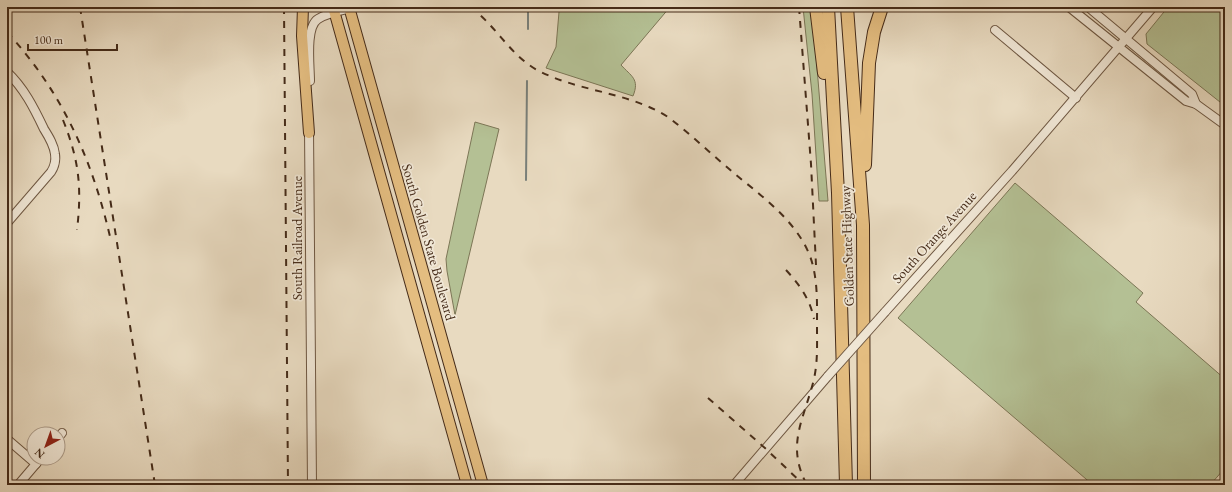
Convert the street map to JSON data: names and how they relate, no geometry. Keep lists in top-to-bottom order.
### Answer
{
  "streets": {
    "highway": ["Golden State Highway"],
    "main road": ["South Golden State Boulevard"],
    "street": ["South Orange Avenue", "South Railroad Avenue"]
  },
  "crossings": [
    ["South Railroad Avenue", "South Golden State Boulevard"]
  ],
  "scale_bar": "100 m",
  "north": "bottom left"
}
